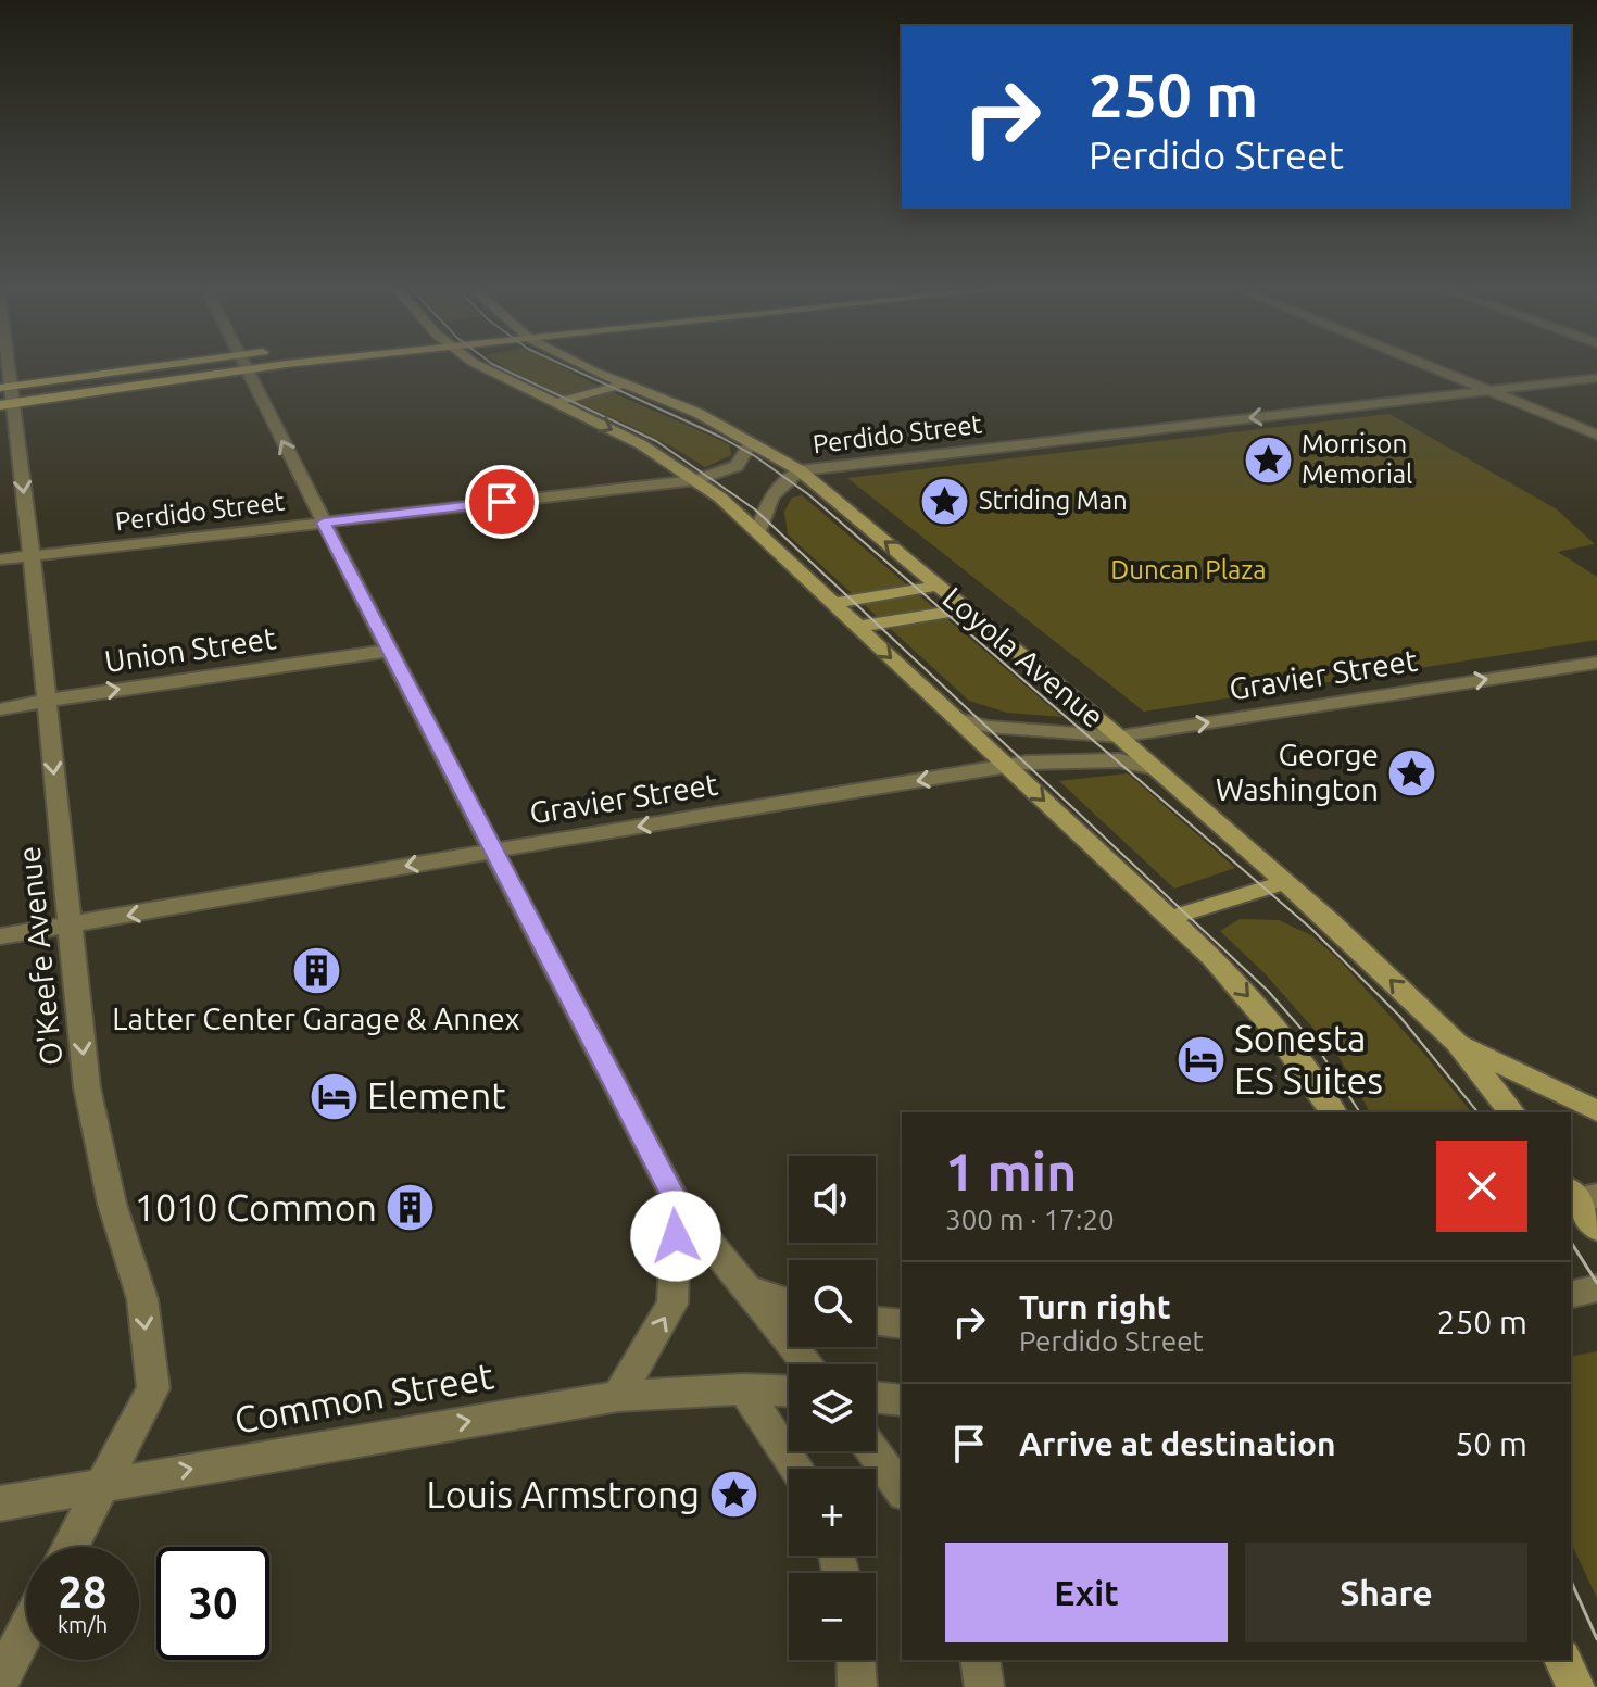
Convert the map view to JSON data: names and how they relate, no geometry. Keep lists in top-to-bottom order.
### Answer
{
  "streets": {
    "main road": ["Loyola Avenue"],
    "street": [
      "Perdido Street",
      "Union Street",
      "Gravier Street",
      "O'Keefe Avenue",
      "Common Street"
    ]
  },
  "crossings": [
    ["Perdido Street", "Loyola Avenue"],
    ["Perdido Street", "O'Keefe Avenue"],
    ["Union Street", "O'Keefe Avenue"],
    ["Loyola Avenue", "Gravier Street"],
    ["Gravier Street", "O'Keefe Avenue"],
    ["O'Keefe Avenue", "Common Street"]
  ],
  "one_way": [
    "Perdido Street",
    "Union Street",
    "O'Keefe Avenue",
    "Common Street"
  ],
  "parks": ["Duncan Plaza"],
  "places": {
    "place": [
      "Morrison Memorial",
      "Striding Man",
      "George Washington",
      "Louis Armstrong"
    ],
    "building": ["Latter Center Garage & Annex", "1010 Common"],
    "hotel": ["Sonesta ES Suites", "Element"]
  },
  "page": {
    "turn": ["250 m", "Perdido Street"],
    "heading": ["1 min", "300 m · 17:20"],
    "map_buttons": ["+", "−"],
    "list": [
      {
        "name": "Turn right",
        "note": "Perdido Street",
        "value": "250 m"
      },
      {
        "name": "Arrive at destination",
        "value": "50 m"
      }
    ],
    "buttons": ["Exit", "Share"],
    "speed": "28 km/h",
    "limit": "30"
  }
}
